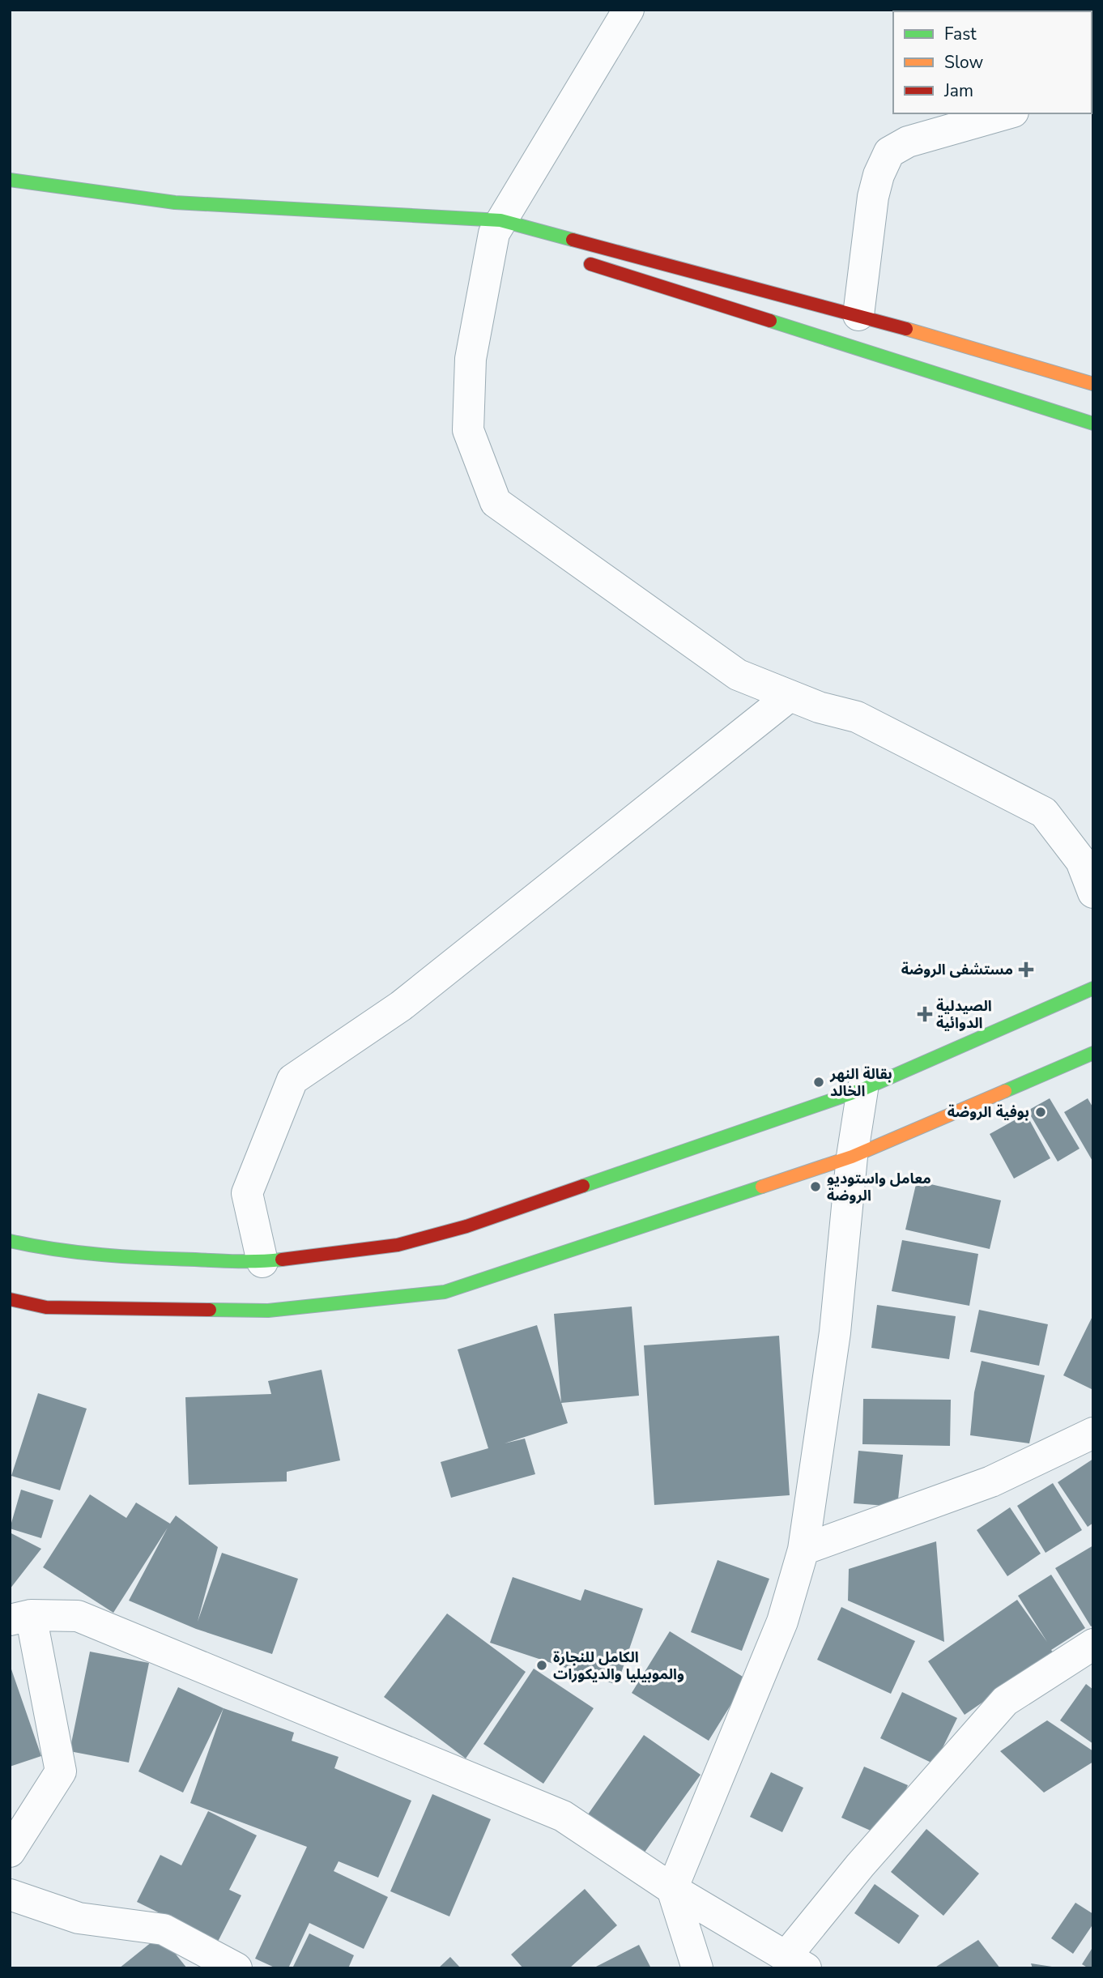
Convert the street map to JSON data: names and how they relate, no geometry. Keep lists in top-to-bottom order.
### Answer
{
  "places": {
    "health": ["مستشفى الروضة", "الصيدلية الدوائية"],
    "other": [
      "بقالة النهر الخالد",
      "بوفية الروضة",
      "معامل واستوديو الروضة",
      "الكامل للنجارة والموبيليا والديكورات"
    ]
  },
  "legend": ["Fast", "Slow", "Jam"]
}
